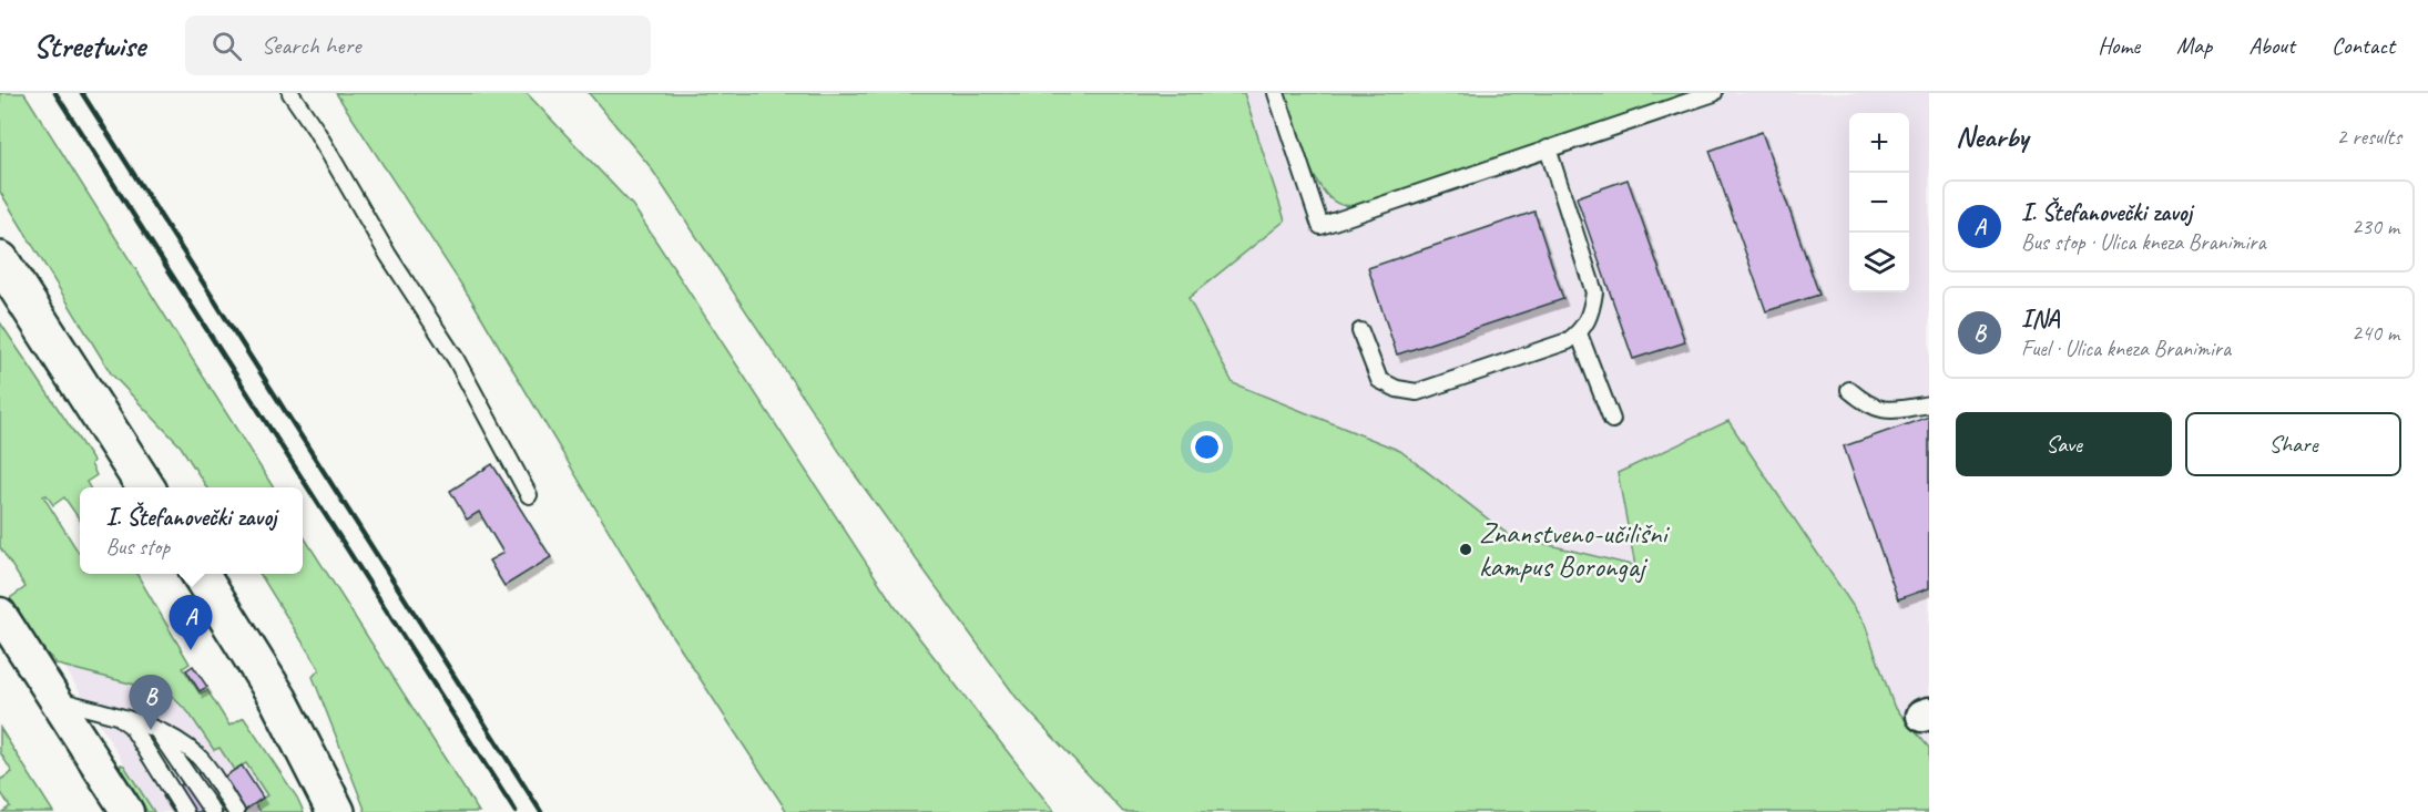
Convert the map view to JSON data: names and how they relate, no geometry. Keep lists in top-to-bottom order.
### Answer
{
  "places": ["Znanstveno-učilišni kampus Borongaj"],
  "page": {
    "header": "Streetwise",
    "search": "Search here",
    "nav": [
      "Home",
      "Map",
      "About",
      "Contact"
    ],
    "heading": ["Nearby", "2 results"],
    "map_buttons": ["+", "−"],
    "list": [
      {
        "mark": "A",
        "name": "I. Štefanovečki zavoj",
        "note": "Bus stop · Ulica kneza Branimira",
        "value": "230 m"
      },
      {
        "mark": "B",
        "name": "INA",
        "note": "Fuel · Ulica kneza Branimira",
        "value": "240 m"
      }
    ],
    "buttons": ["Save", "Share"],
    "popup": ["I. Štefanovečki zavoj", "Bus stop"],
    "pins": ["A", "B"]
  }
}
